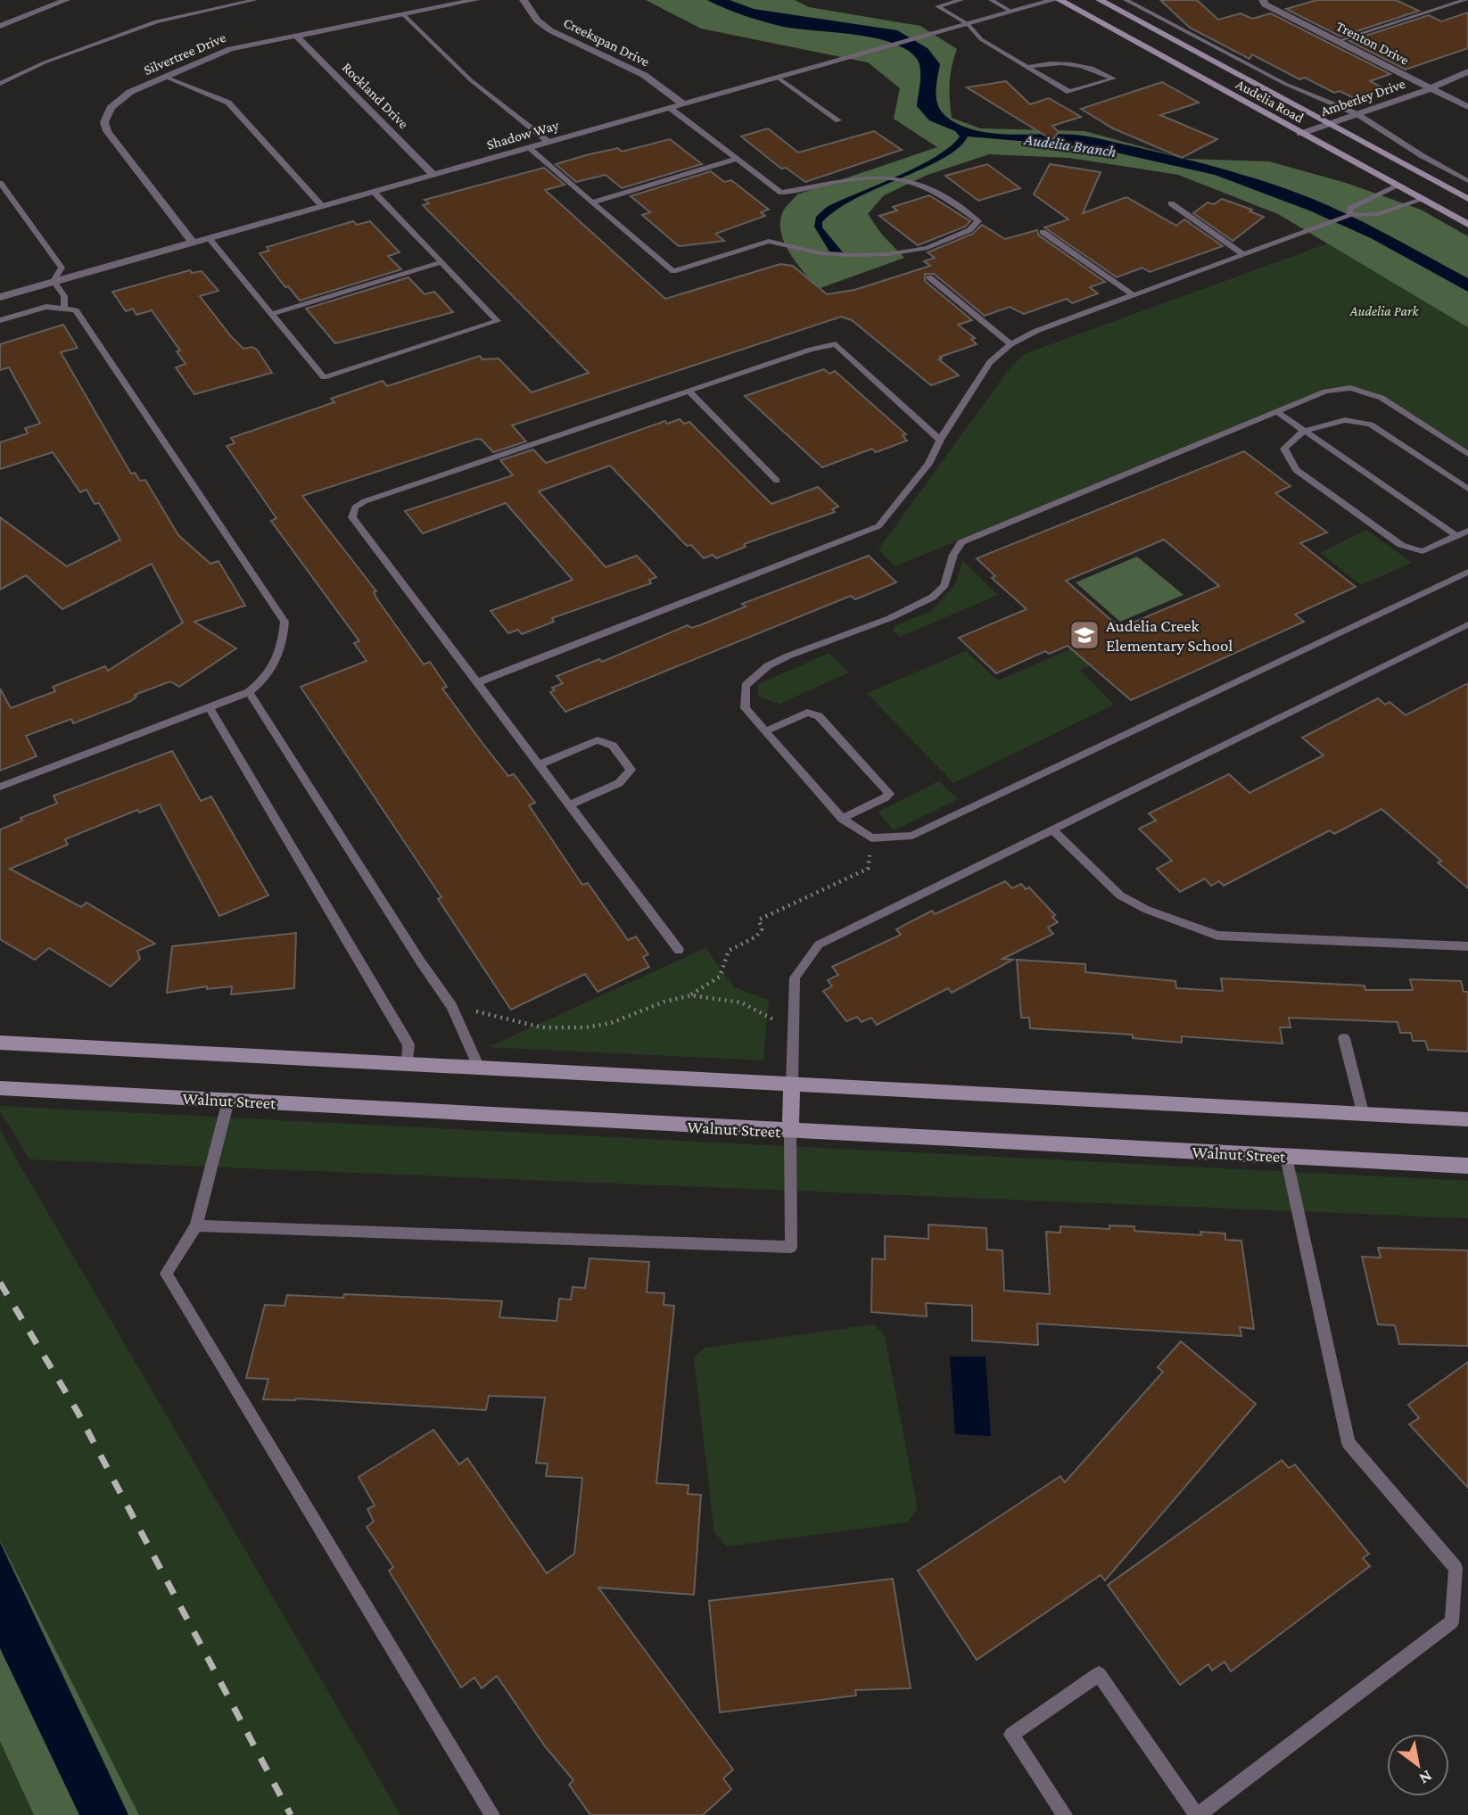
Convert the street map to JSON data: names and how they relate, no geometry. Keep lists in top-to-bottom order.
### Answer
{
  "streets": {
    "main road": ["Audelia Road", "Walnut Street"],
    "street": [
      "Creekspan Drive",
      "Trenton Drive",
      "Silvertree Drive",
      "Rockland Drive",
      "Amberley Drive",
      "Shadow Way"
    ]
  },
  "crossings": [
    ["Creekspan Drive", "Shadow Way"],
    ["Trenton Drive", "Amberley Drive"],
    ["Silvertree Drive", "Rockland Drive"],
    ["Silvertree Drive", "Shadow Way"],
    ["Rockland Drive", "Shadow Way"],
    ["Amberley Drive", "Audelia Road"]
  ],
  "water": ["Audelia Branch"],
  "parks": ["Audelia Park"],
  "places": {
    "school or university": ["Audelia Creek Elementary School"]
  },
  "north": "bottom right"
}
